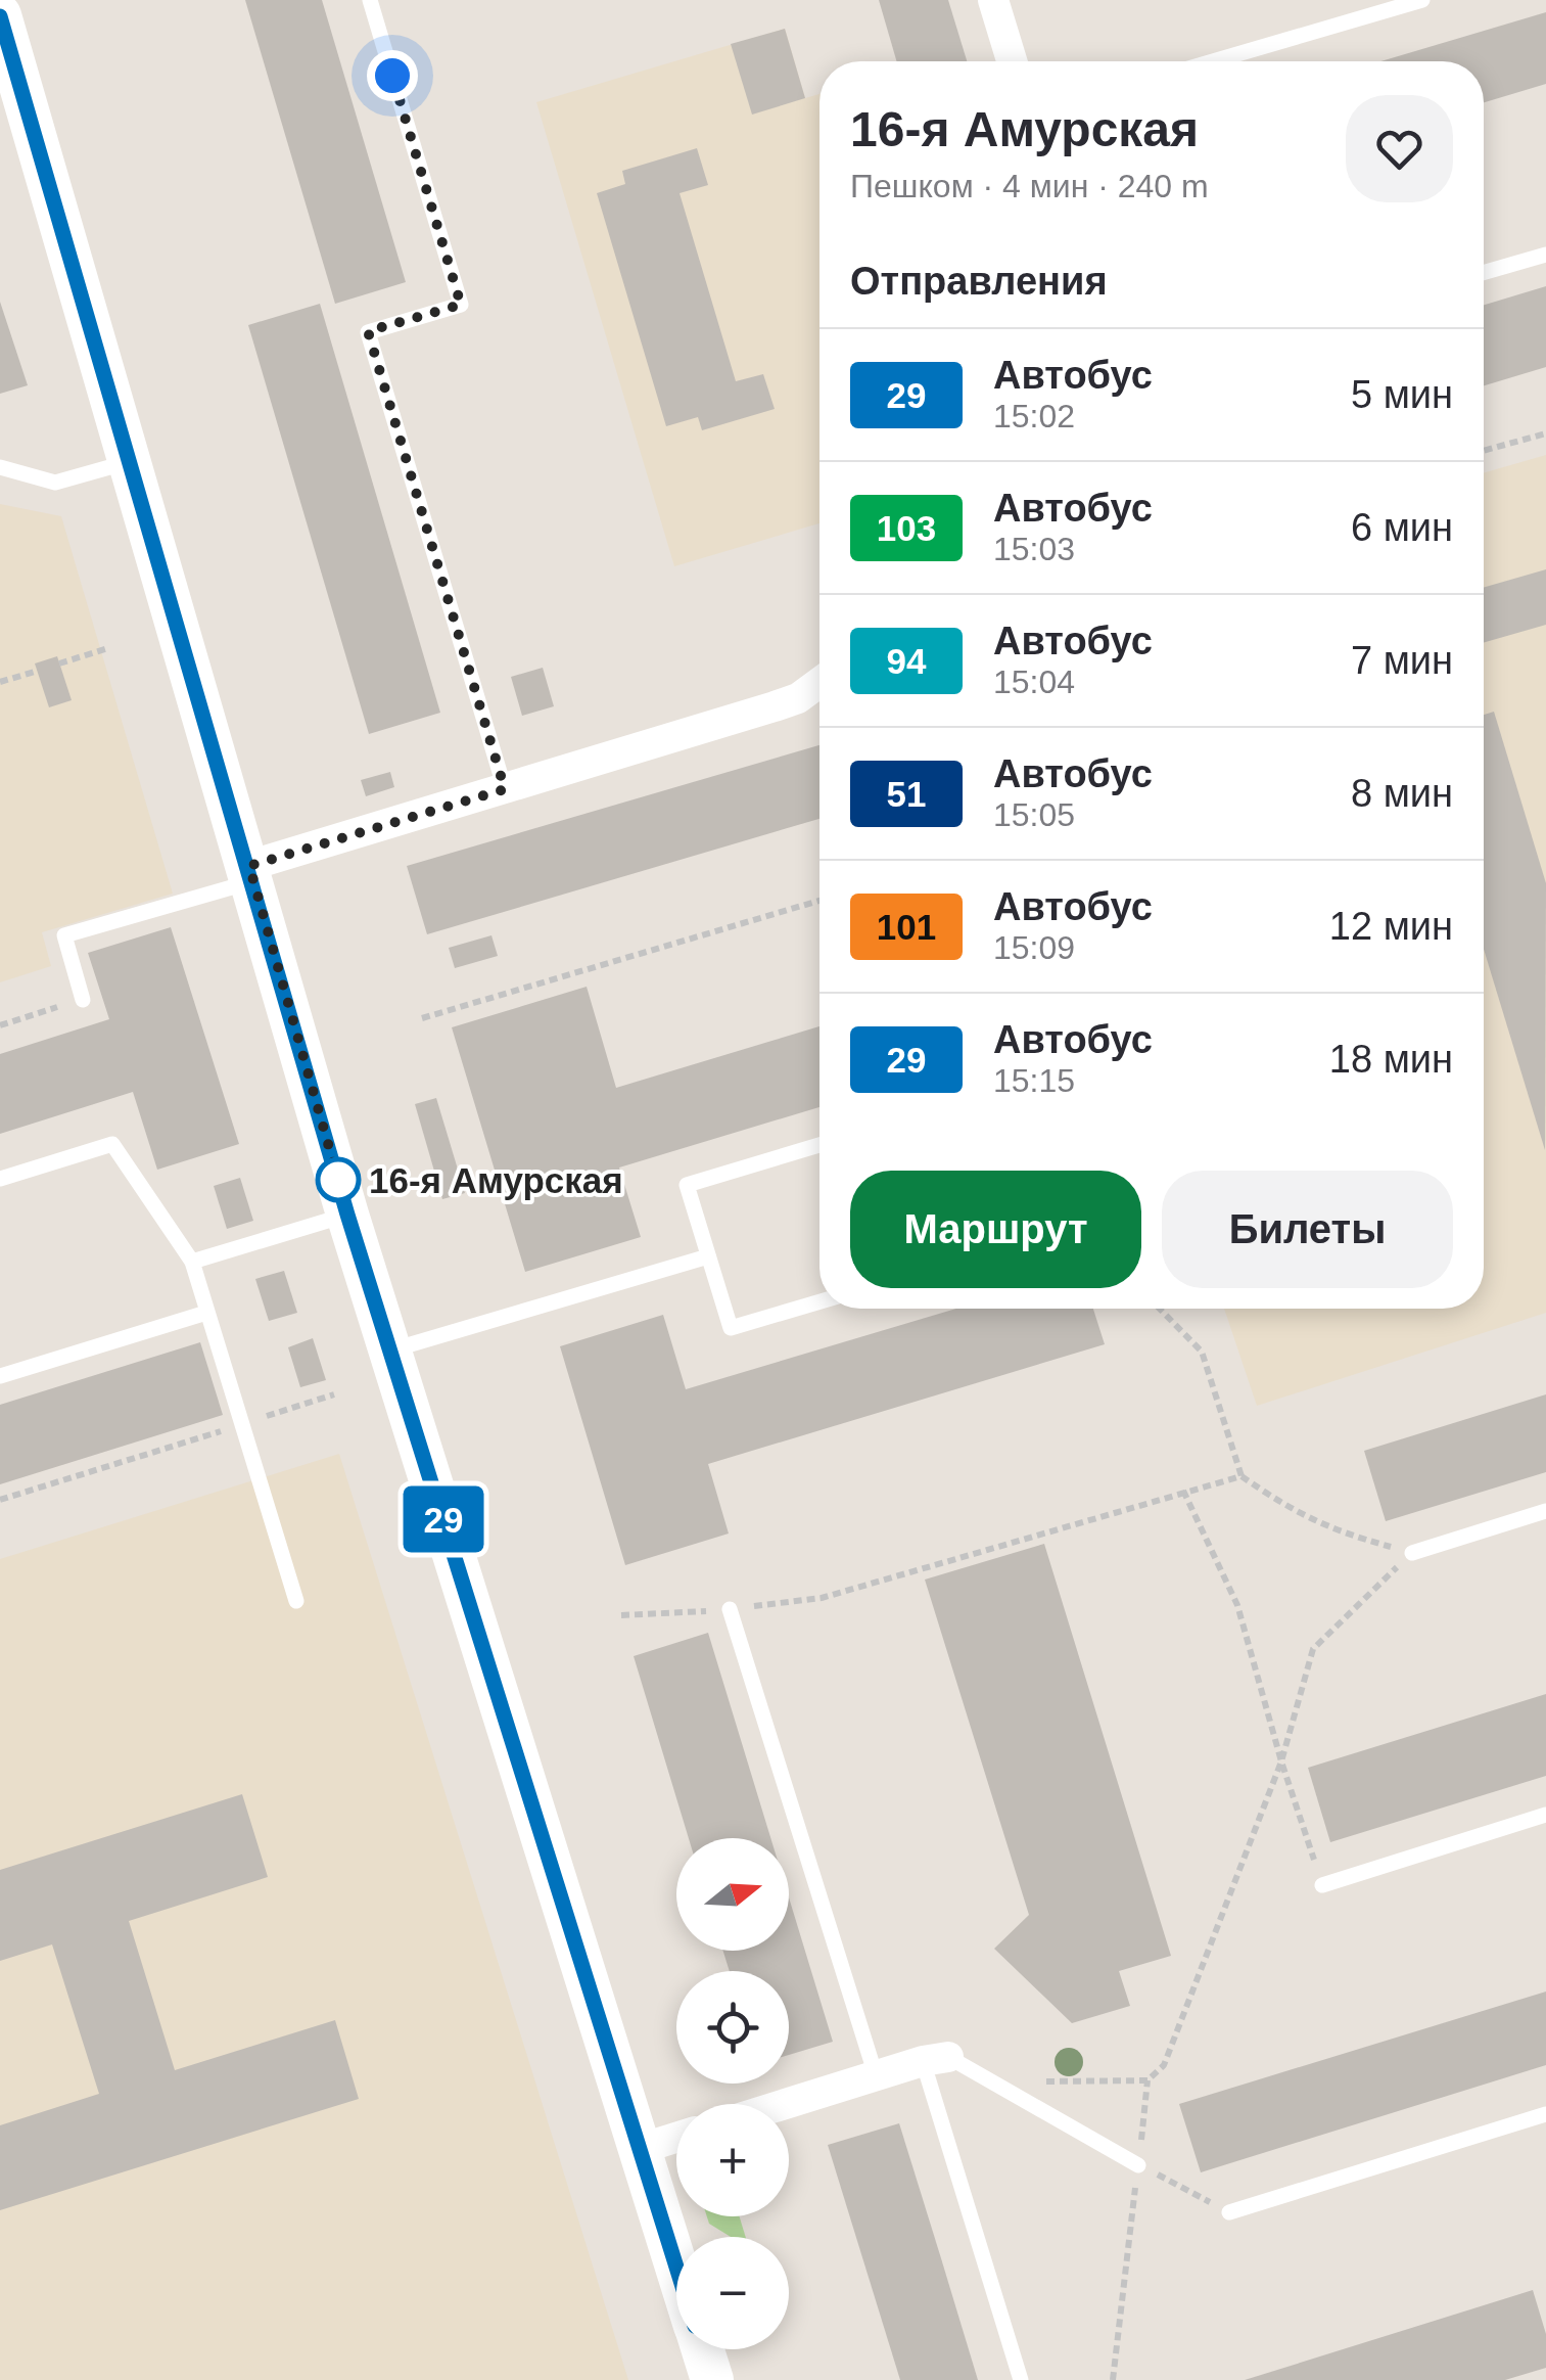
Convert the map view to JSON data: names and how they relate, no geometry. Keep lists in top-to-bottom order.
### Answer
{
  "places": ["16-я Амурская"],
  "lines": ["bus line 29"],
  "north": "right",
  "page": {
    "on_map": "29",
    "heading": [
      ["16-я Амурская", "Пешком · 4 мин · 240 m"],
      "Отправления"
    ],
    "list": [
      {
        "mark": "29",
        "name": "Автобус",
        "note": "15:02",
        "value": "5 мин"
      },
      {
        "mark": "103",
        "name": "Автобус",
        "note": "15:03",
        "value": "6 мин"
      },
      {
        "mark": "94",
        "name": "Автобус",
        "note": "15:04",
        "value": "7 мин"
      },
      {
        "mark": "51",
        "name": "Автобус",
        "note": "15:05",
        "value": "8 мин"
      },
      {
        "mark": "101",
        "name": "Автобус",
        "note": "15:09",
        "value": "12 мин"
      },
      {
        "mark": "29",
        "name": "Автобус",
        "note": "15:15",
        "value": "18 мин"
      }
    ],
    "buttons": ["Маршрут", "Билеты"],
    "map_buttons": ["+", "−"]
  }
}
